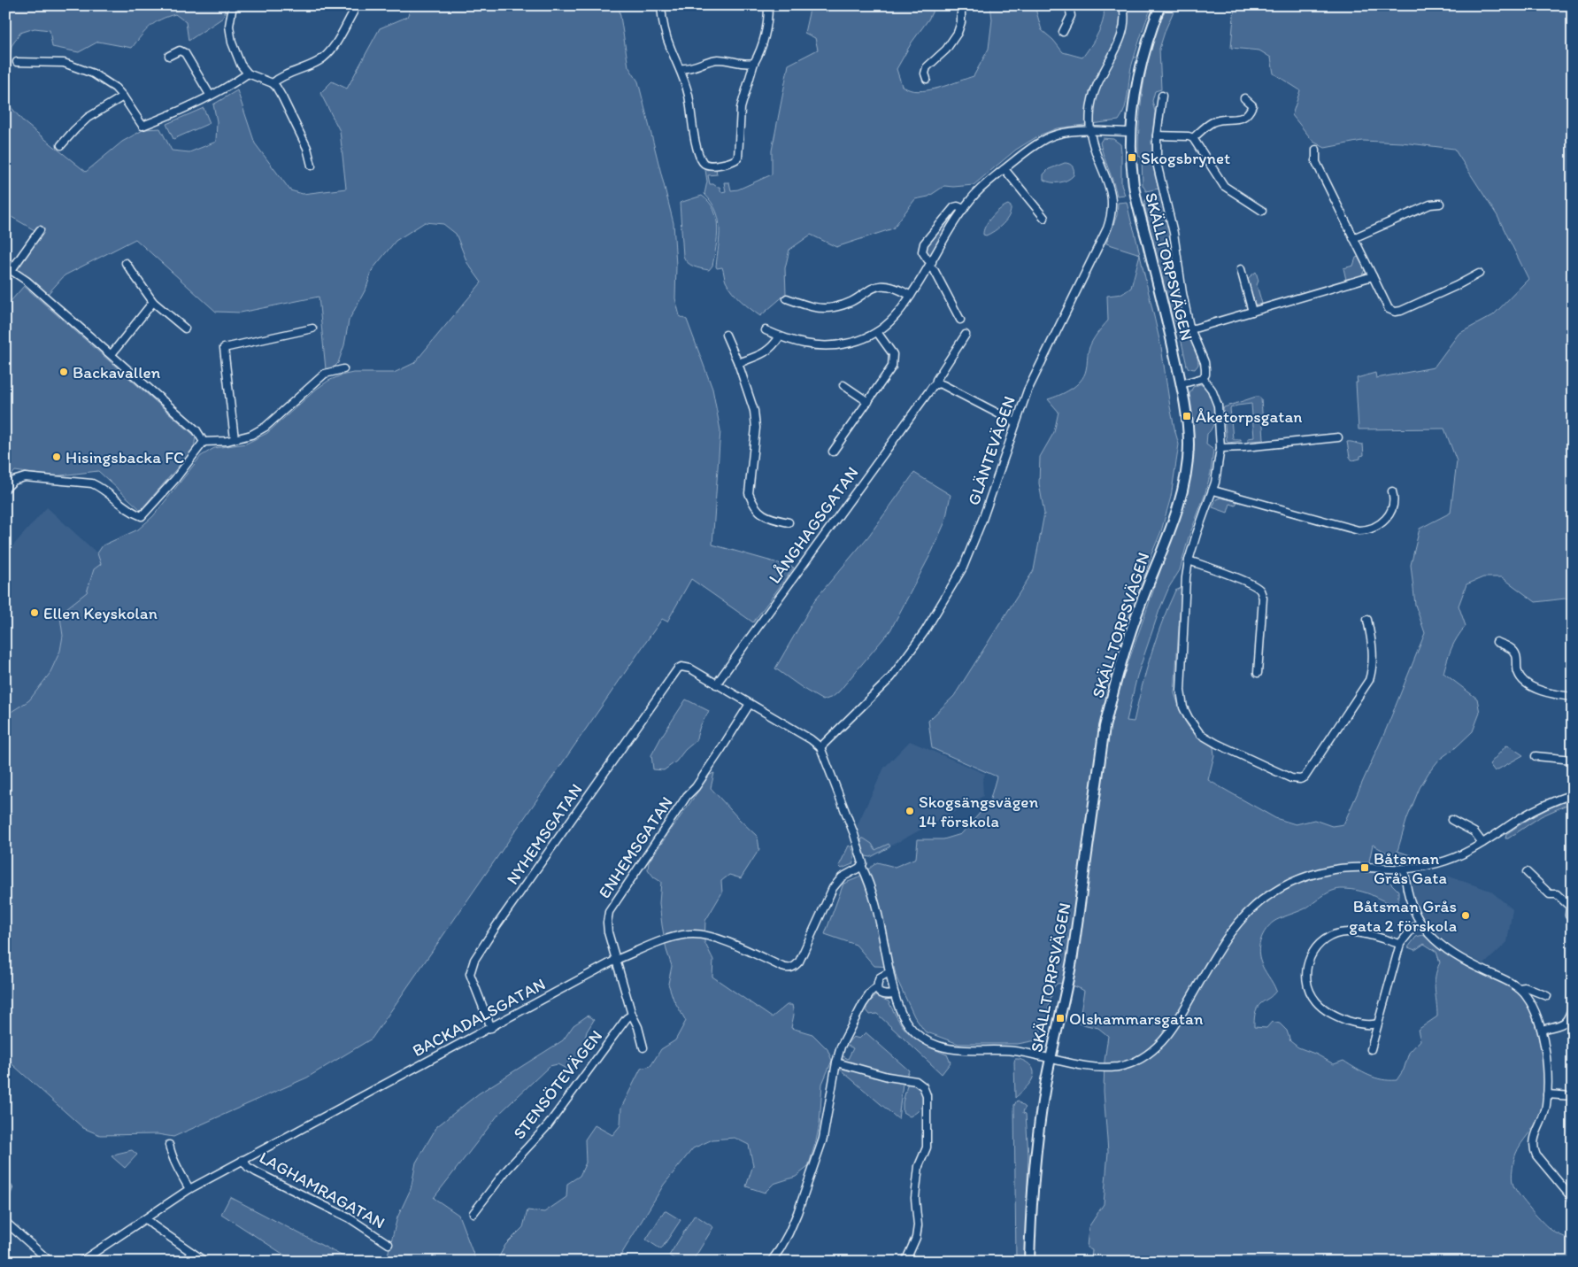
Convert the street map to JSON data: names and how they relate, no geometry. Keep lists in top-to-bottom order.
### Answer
{
  "streets": {
    "street": [
      "SKÄLLTORPSVÄGEN",
      "GLÄNTEVÄGEN",
      "LÅNGHAGSGATAN",
      "NYHEMSGATAN",
      "ENHEMSGATAN",
      "BACKADALSGATAN",
      "STENSÖTEVÄGEN",
      "LAGHAMRAGATAN"
    ]
  },
  "crossings": [
    ["LÅNGHAGSGATAN", "NYHEMSGATAN"],
    ["NYHEMSGATAN", "BACKADALSGATAN"],
    ["ENHEMSGATAN", "BACKADALSGATAN"],
    ["ENHEMSGATAN", "STENSÖTEVÄGEN"],
    ["BACKADALSGATAN", "LAGHAMRAGATAN"]
  ],
  "places": {
    "transit": [
      "Skogsbrynet",
      "Åketorpsgatan",
      "Båtsman Grås Gata",
      "Olshammarsgatan"
    ],
    "other": [
      "Backavallen",
      "Hisingsbacka FC",
      "Ellen Keyskolan",
      "Skogsängsvägen 14 förskola",
      "Båtsman Grås gata 2 förskola"
    ]
  }
}
